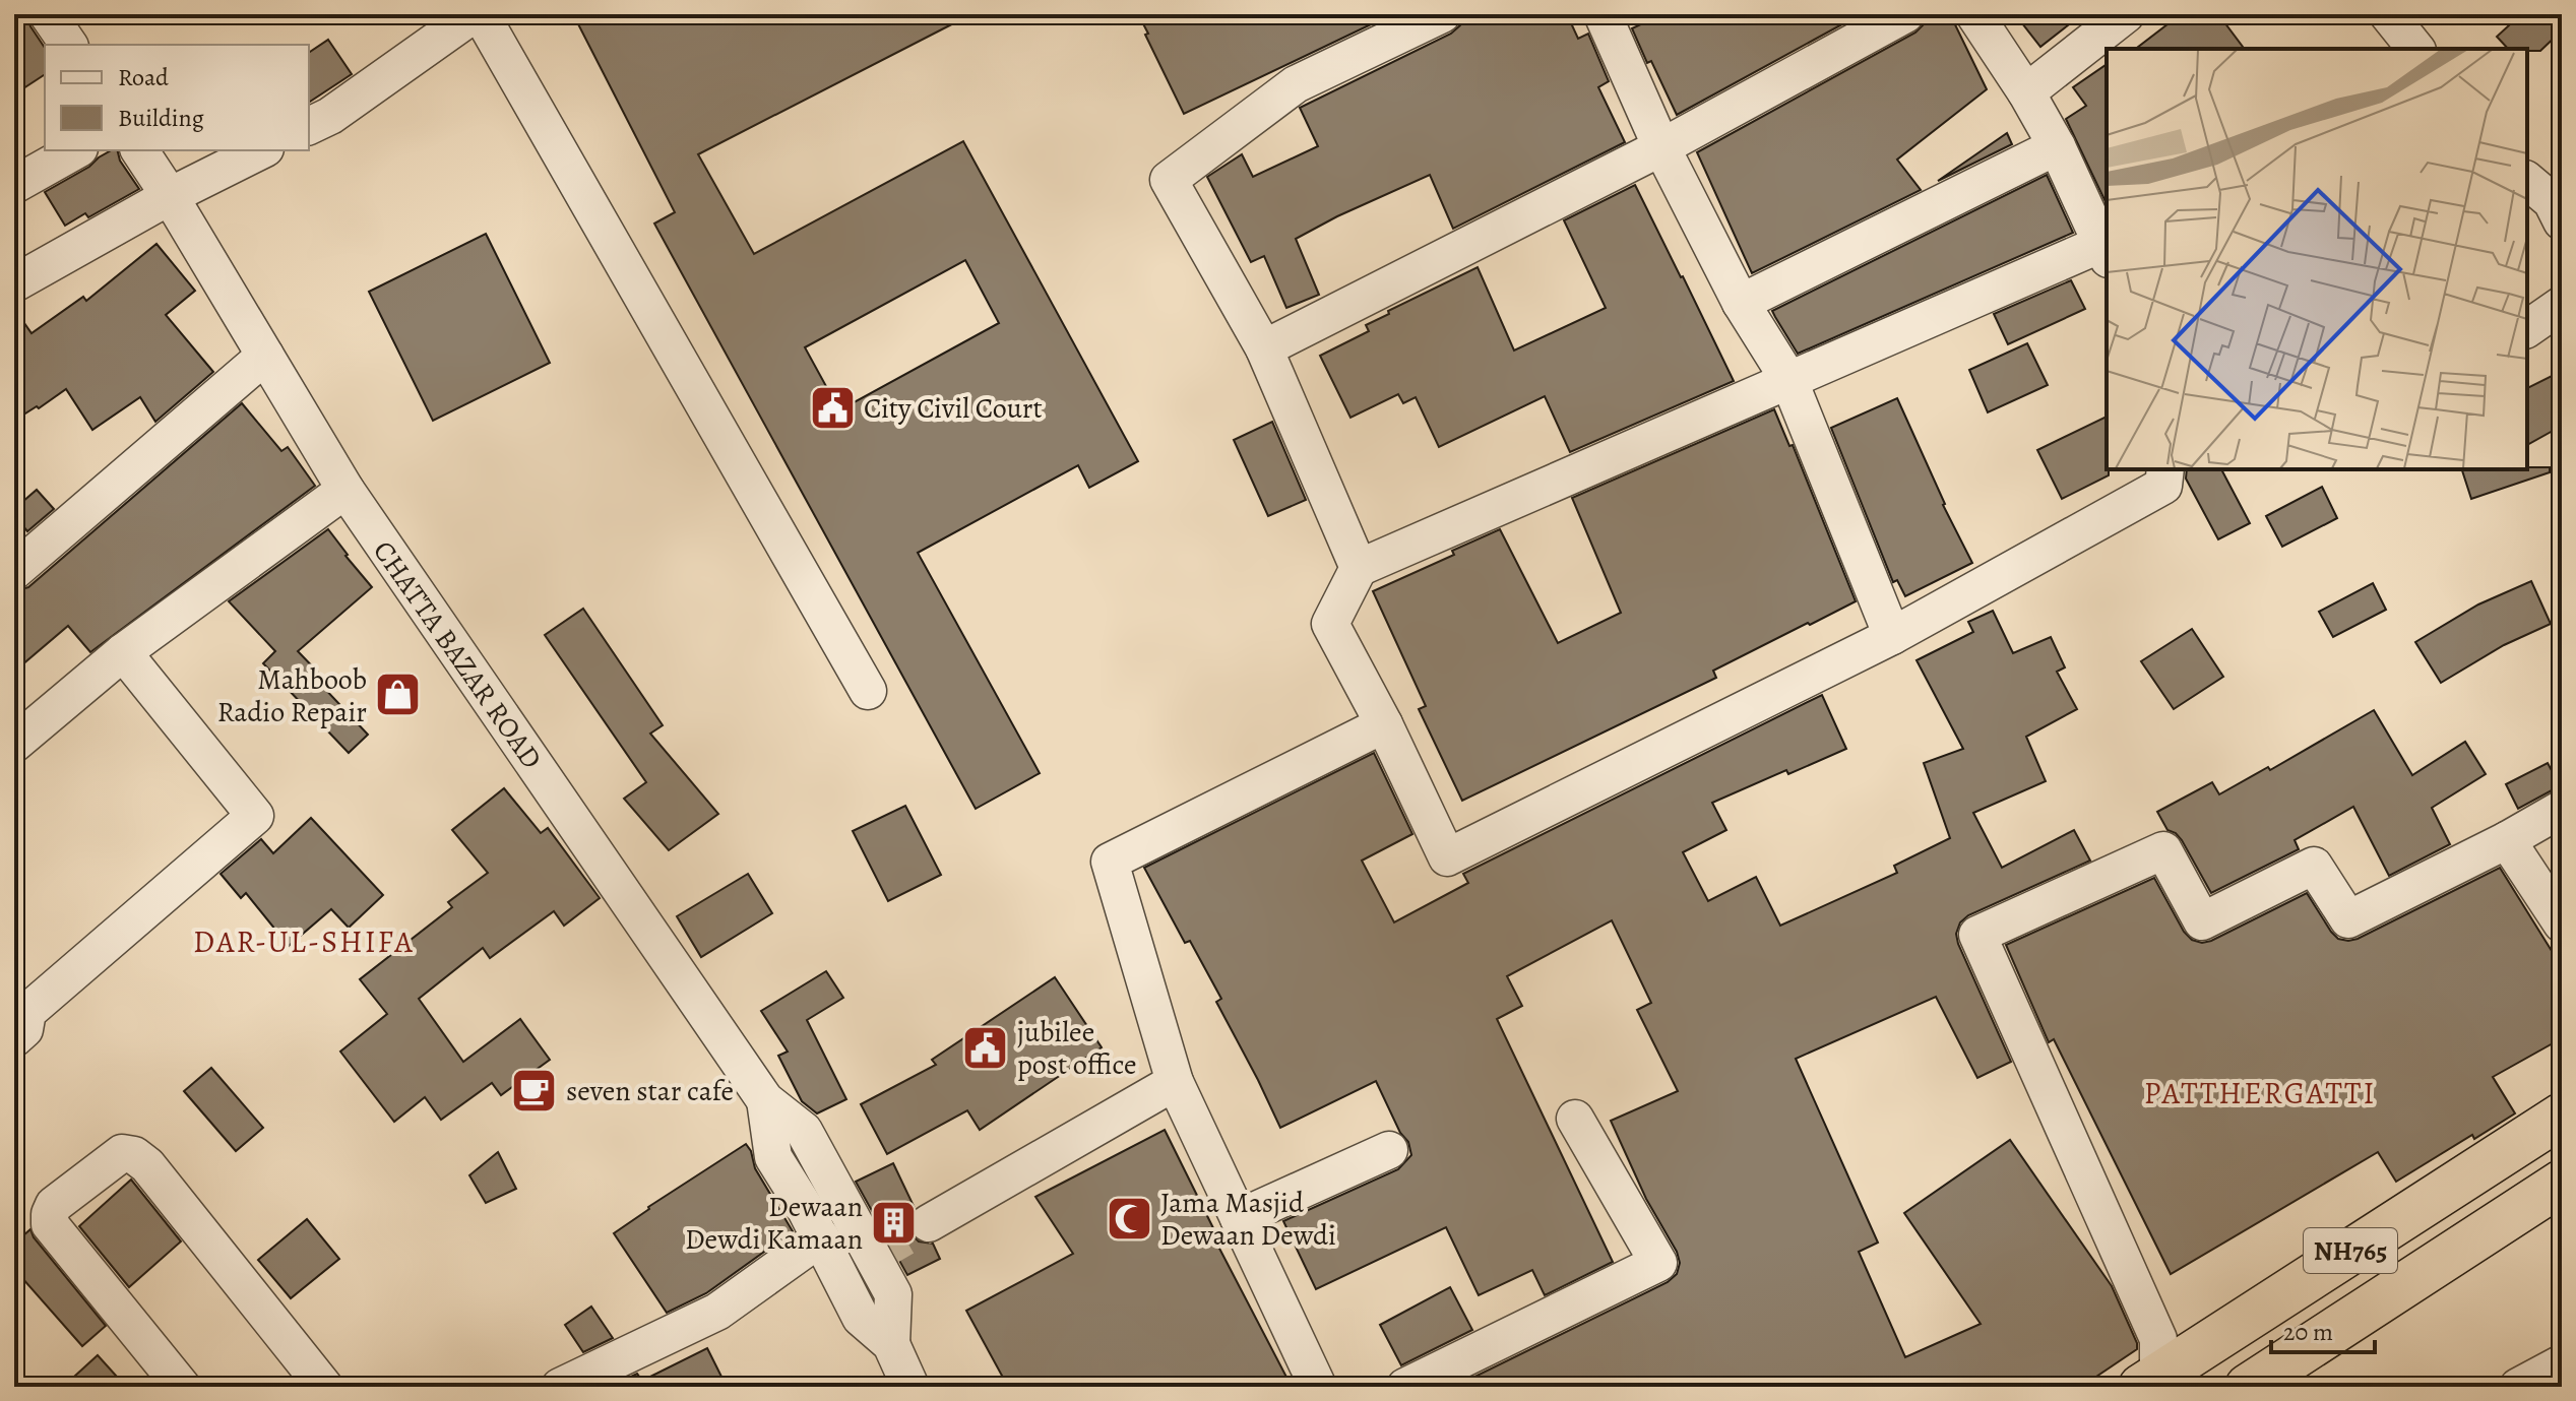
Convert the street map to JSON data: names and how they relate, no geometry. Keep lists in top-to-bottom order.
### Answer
{
  "streets": {
    "highway": ["NH765"],
    "street": ["CHATTA BAZAR ROAD"]
  },
  "districts": ["DAR-UL-SHIFA", "PATTHERGATTI"],
  "places": {
    "public building": ["City Civil Court", "jubilee post office"],
    "shop": ["Mahboob Radio Repair"],
    "cafe": ["seven star cafe"],
    "mosque": ["Jama Masjid Dewaan Dewdi"],
    "building": ["Dewaan Dewdi Kamaan"]
  },
  "legend": ["Road", "Building"],
  "scale_bar": "20 m"
}
